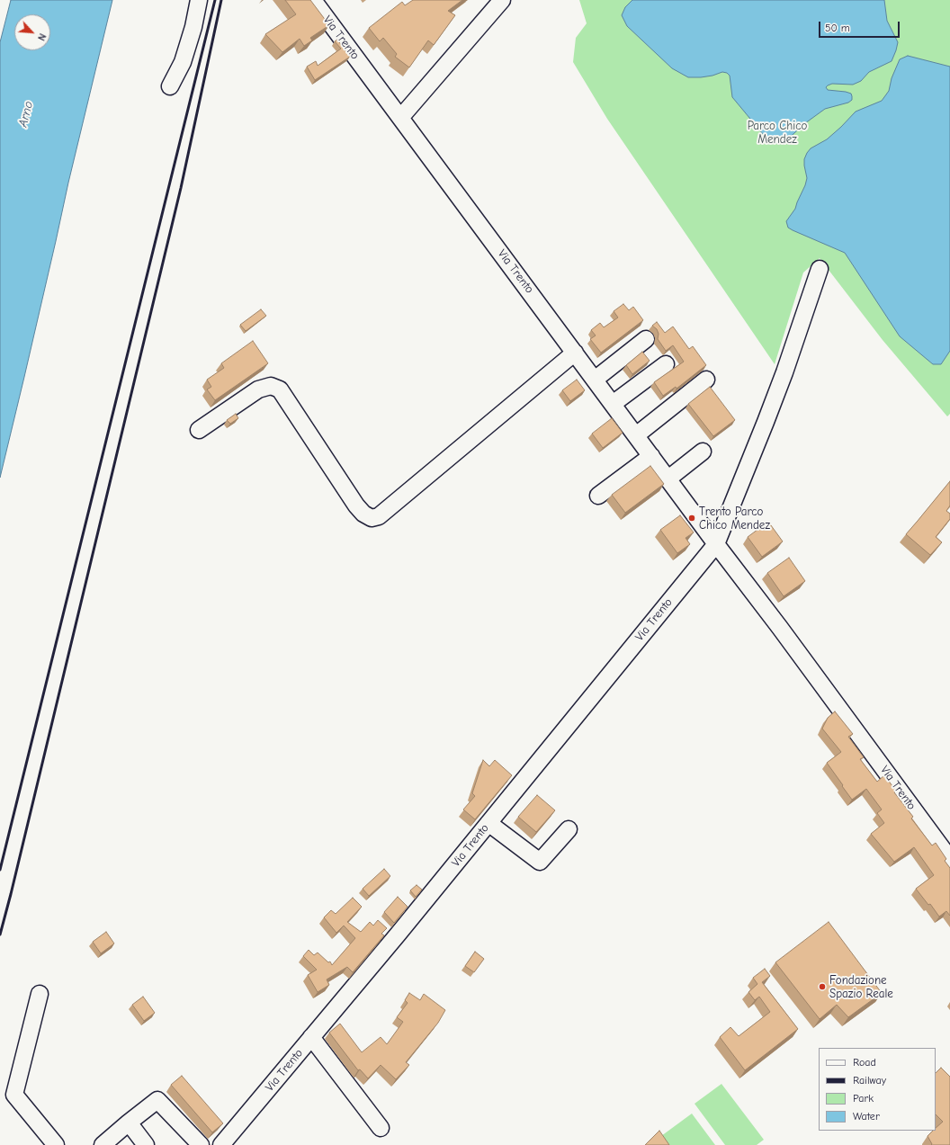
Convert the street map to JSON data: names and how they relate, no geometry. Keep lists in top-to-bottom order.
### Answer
{
  "streets": {
    "street": ["Via Trento"]
  },
  "water": ["Arno"],
  "parks": ["Parco Chico Mendez"],
  "places": ["Trento Parco Chico Mendez", "Fondazione Spazio Reale"],
  "legend": [
    "Road",
    "Railway",
    "Park",
    "Water"
  ],
  "scale_bar": "50 m",
  "north": "bottom right"
}
